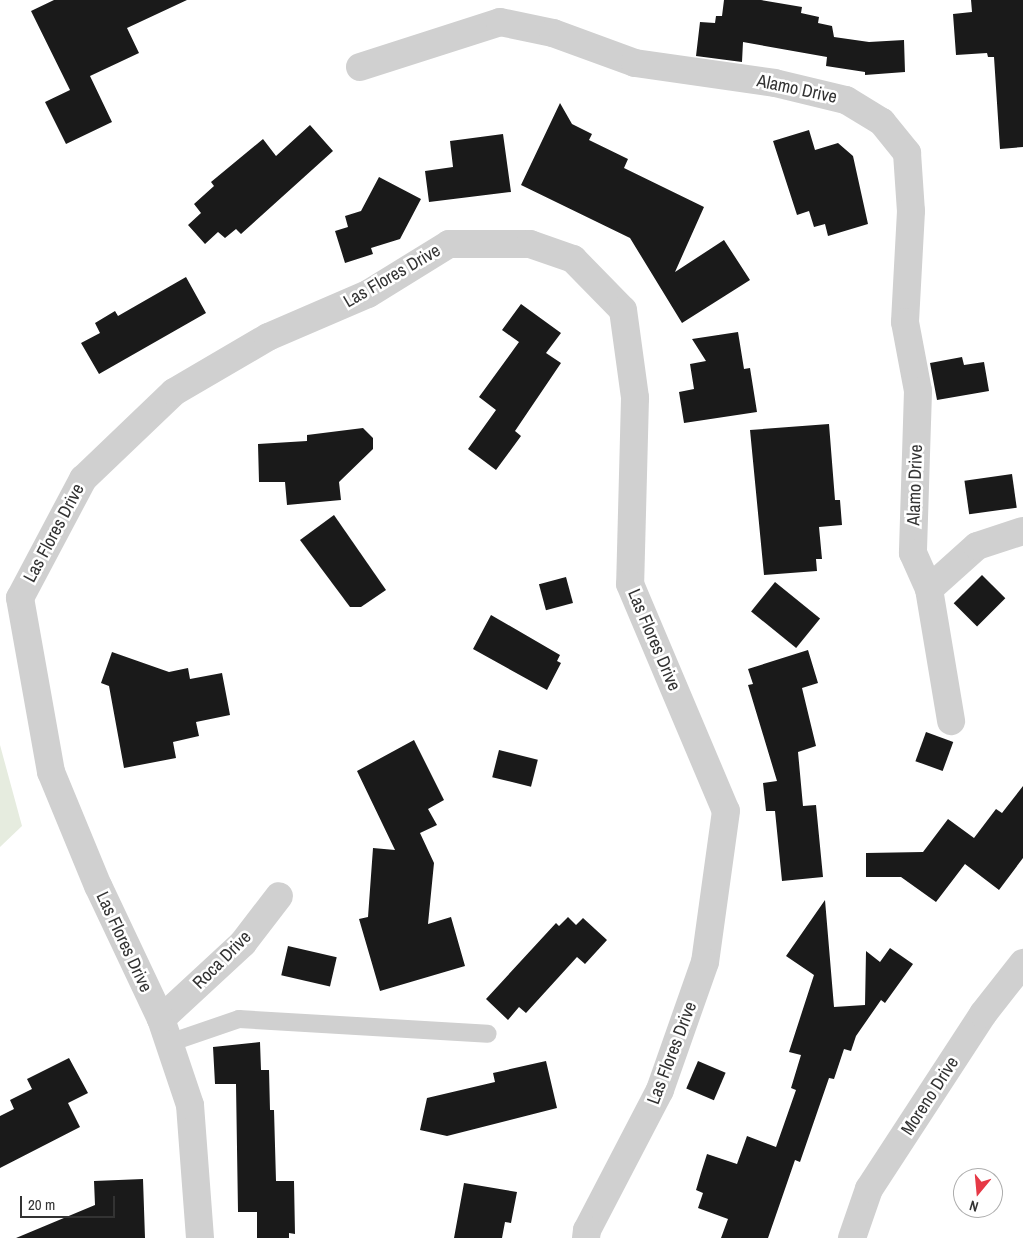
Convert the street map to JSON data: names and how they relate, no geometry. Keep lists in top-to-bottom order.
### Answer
{
  "streets": {
    "street": [
      "Alamo Drive",
      "Las Flores Drive",
      "Roca Drive",
      "Moreno Drive"
    ]
  },
  "crossings": [
    ["Las Flores Drive", "Roca Drive"]
  ],
  "scale_bar": "20 m",
  "north": "bottom"
}
